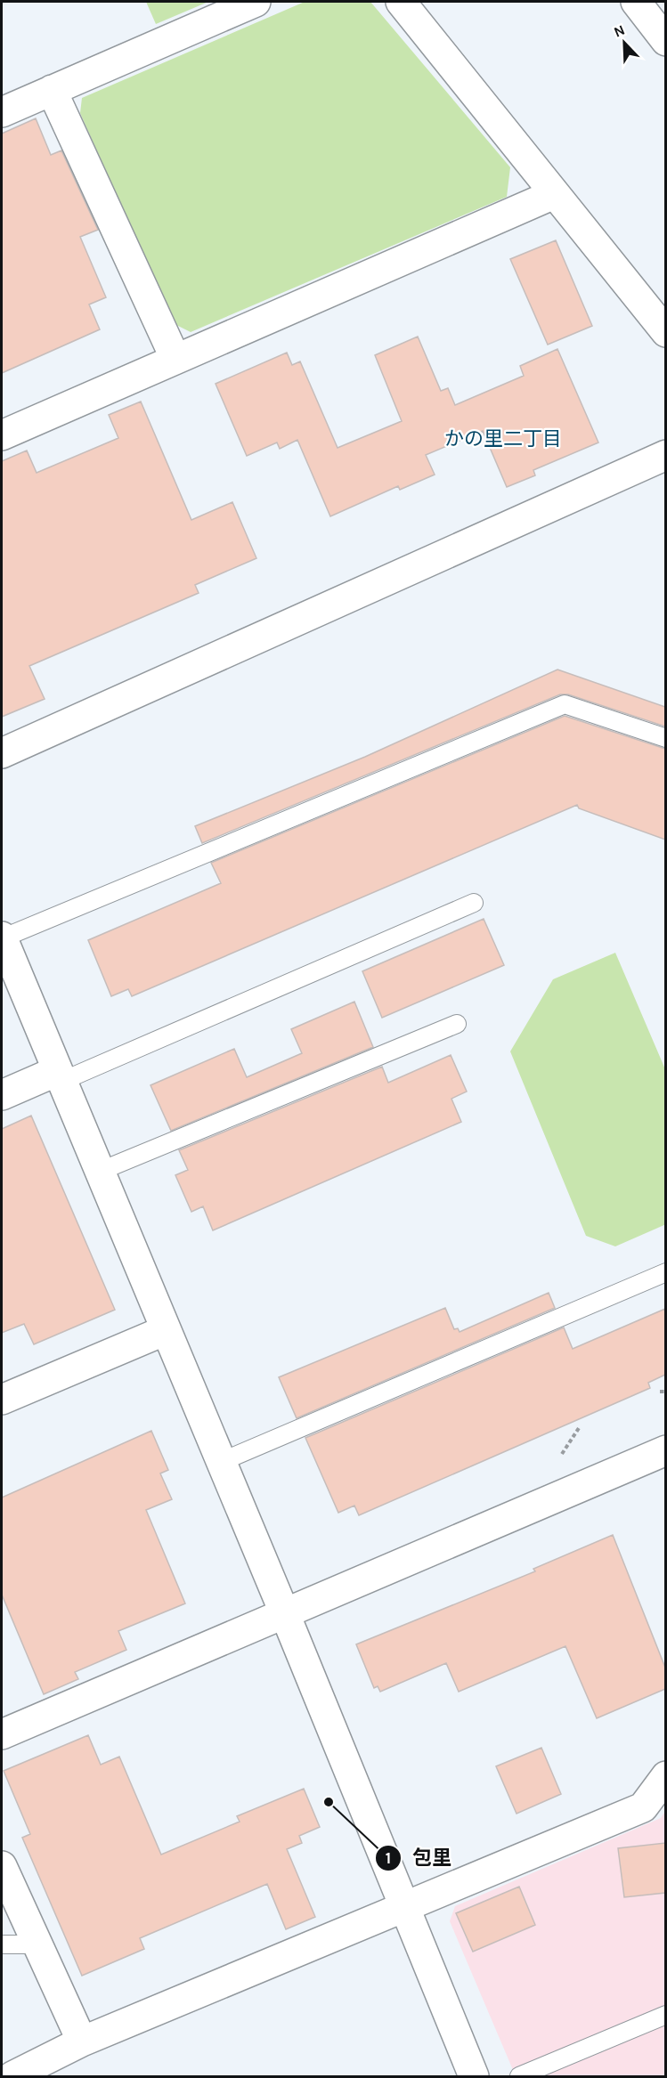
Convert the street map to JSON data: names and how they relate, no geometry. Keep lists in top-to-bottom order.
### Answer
{
  "districts": ["かの里二丁目"],
  "places": ["包里"],
  "north": "top left"
}
